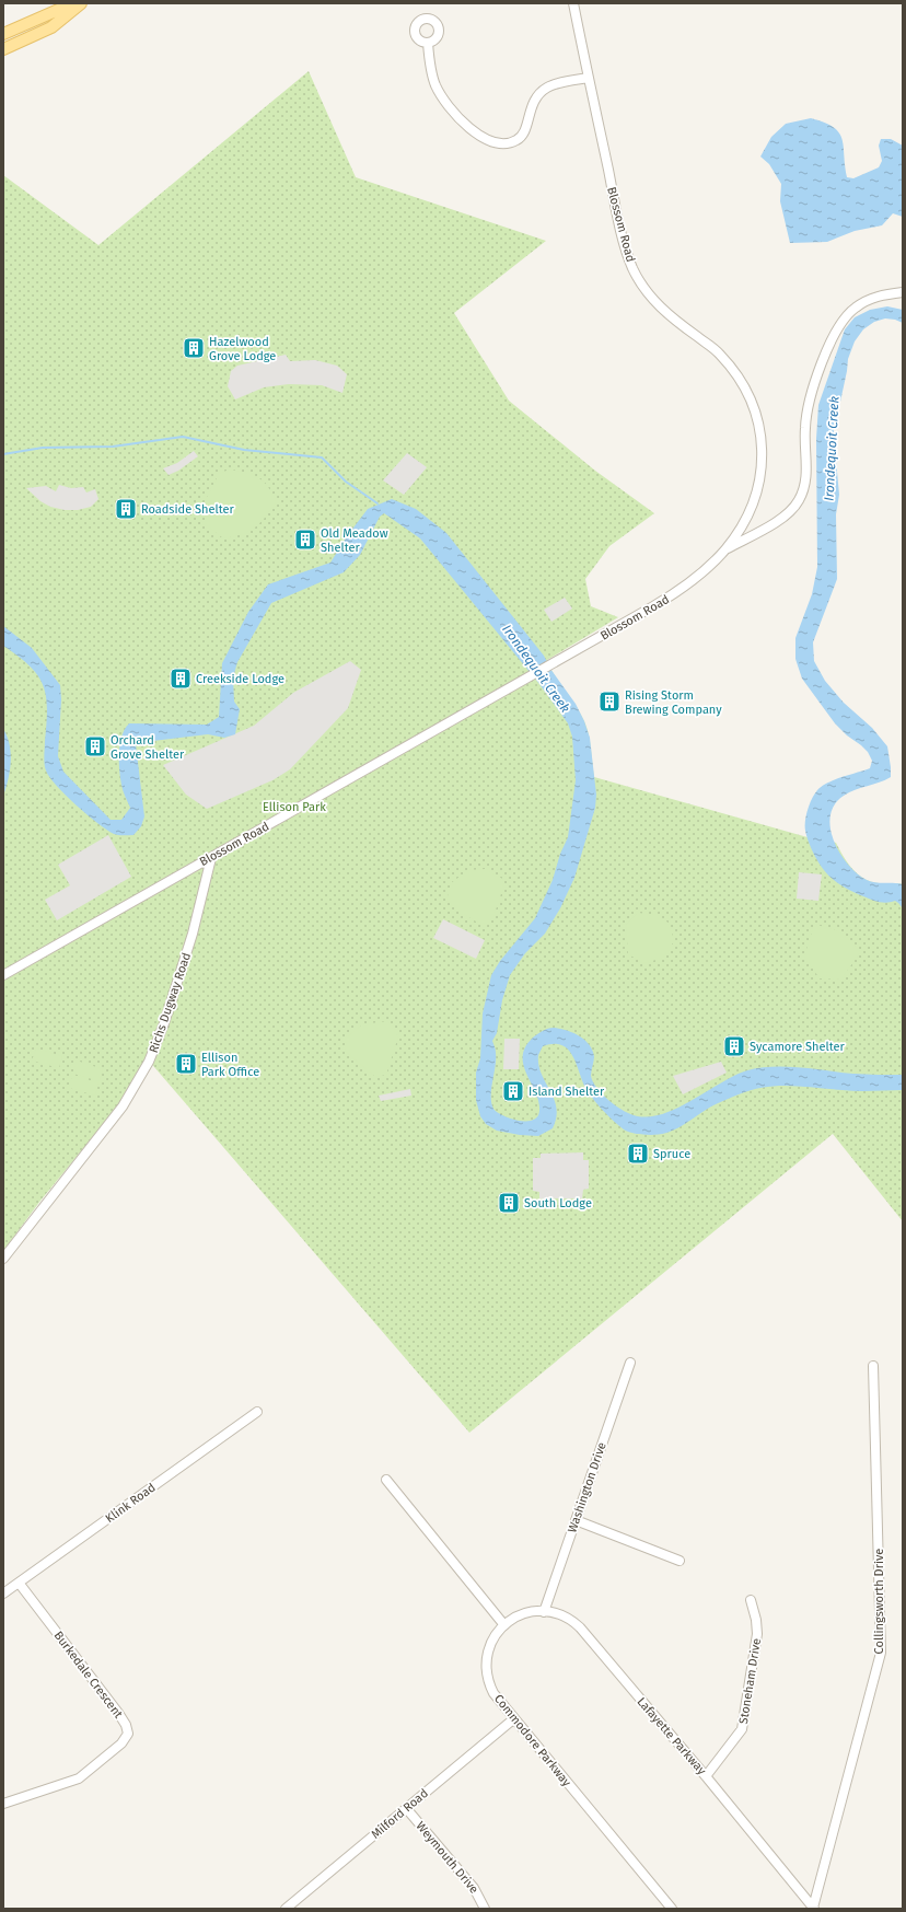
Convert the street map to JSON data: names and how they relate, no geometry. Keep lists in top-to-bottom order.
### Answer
{
  "streets": {
    "street": [
      "Blossom Road",
      "Richs Dugway Road",
      "Washington Drive",
      "Klink Road",
      "Collingsworth Drive",
      "Burkedale Crescent",
      "Stoneham Drive",
      "Lafayette Parkway",
      "Commodore Parkway",
      "Milford Road",
      "Weymouth Drive"
    ]
  },
  "crossings": [
    ["Blossom Road", "Richs Dugway Road"],
    ["Washington Drive", "Lafayette Parkway"],
    ["Klink Road", "Burkedale Crescent"],
    ["Collingsworth Drive", "Lafayette Parkway"],
    ["Stoneham Drive", "Lafayette Parkway"],
    ["Lafayette Parkway", "Commodore Parkway"],
    ["Commodore Parkway", "Milford Road"],
    ["Milford Road", "Weymouth Drive"]
  ],
  "water": ["Irondequoit Creek"],
  "parks": ["Ellison Park"],
  "places": {
    "building": [
      "Hazelwood Grove Lodge",
      "Roadside Shelter",
      "Old Meadow Shelter",
      "Creekside Lodge",
      "Rising Storm Brewing Company",
      "Orchard Grove Shelter",
      "Sycamore Shelter",
      "Ellison Park Office",
      "Island Shelter",
      "Spruce",
      "South Lodge"
    ]
  }
}
